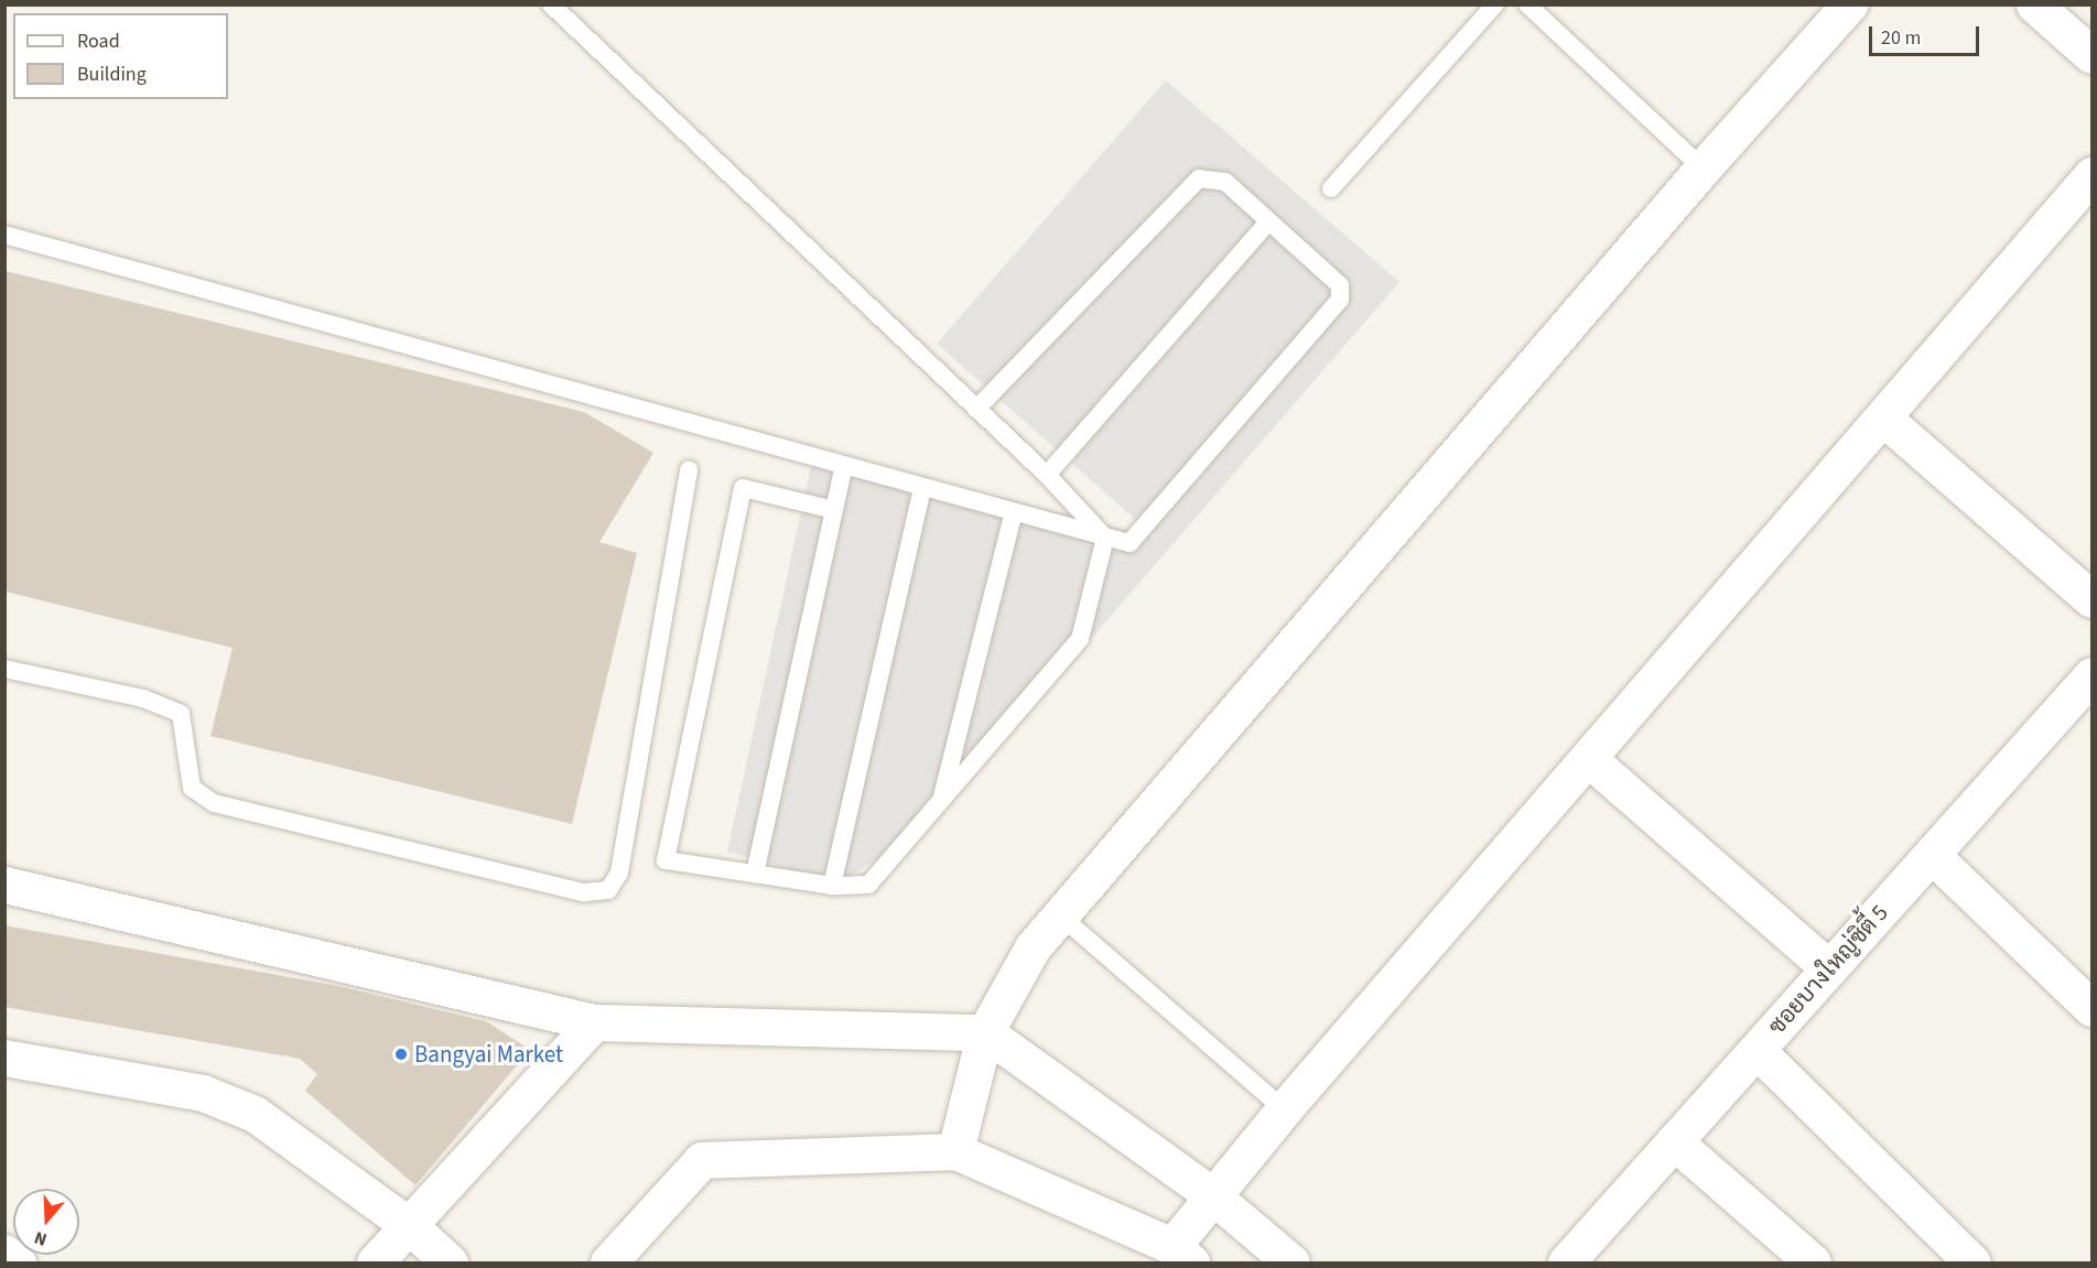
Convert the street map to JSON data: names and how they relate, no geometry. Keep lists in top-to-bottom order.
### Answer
{
  "streets": {
    "street": ["ซอยบางใหญ่ซิตี้ 5"]
  },
  "places": ["Bangyai Market"],
  "legend": ["Road", "Building"],
  "scale_bar": "20 m",
  "north": "bottom"
}
